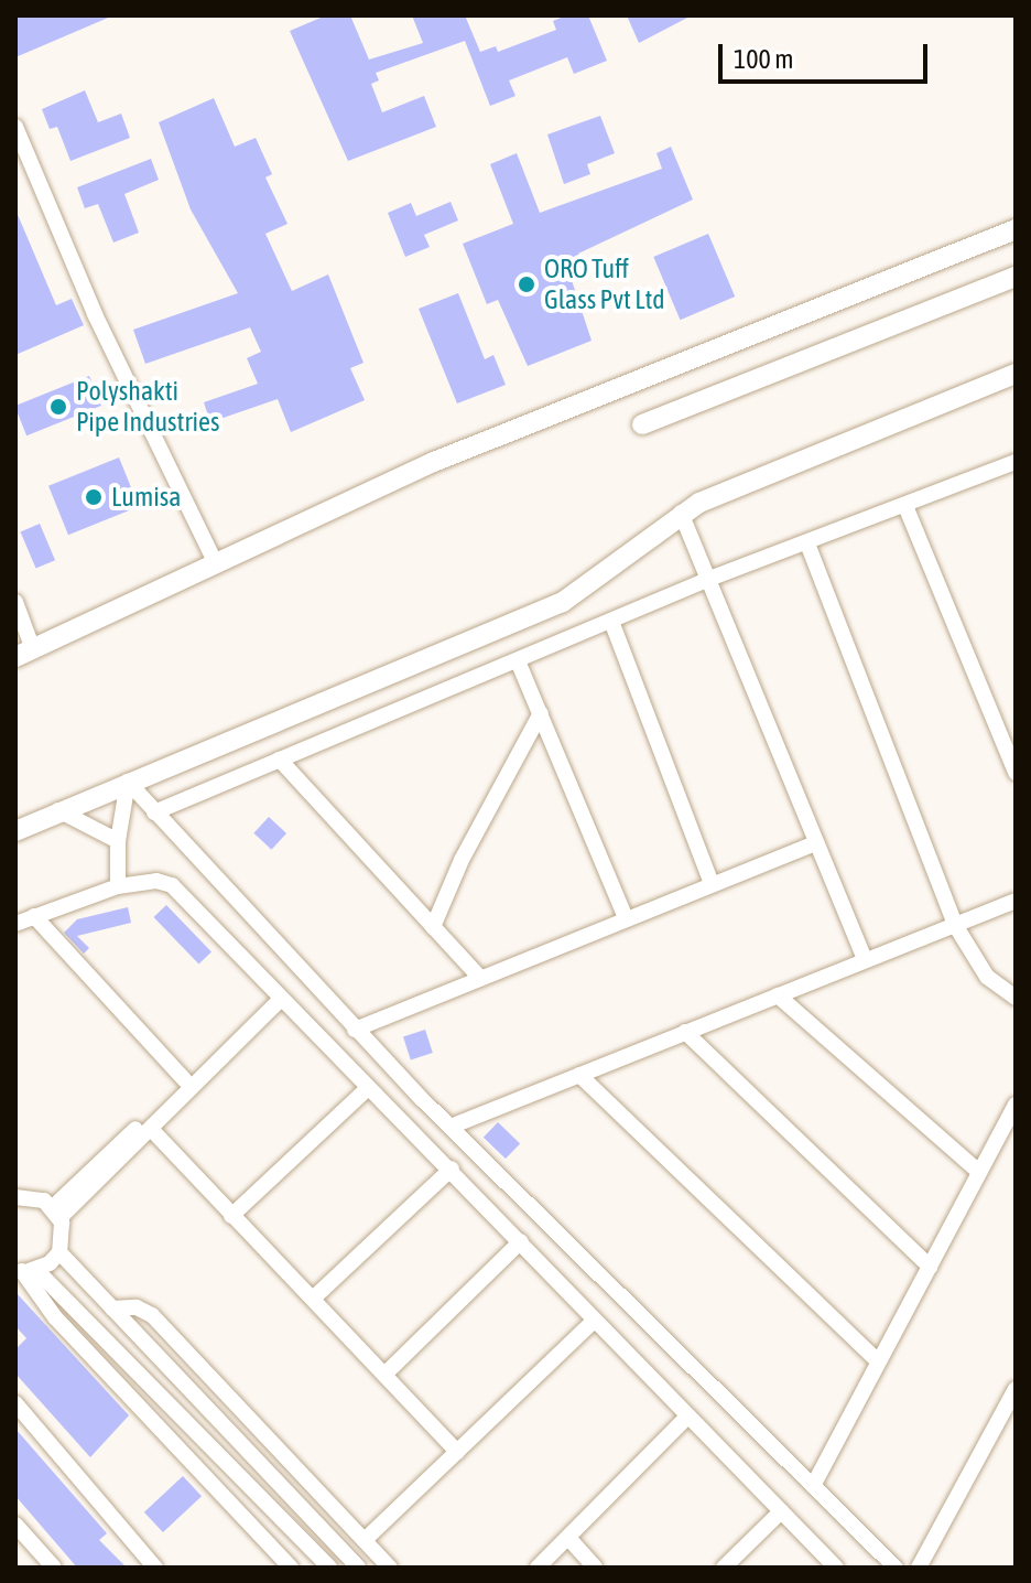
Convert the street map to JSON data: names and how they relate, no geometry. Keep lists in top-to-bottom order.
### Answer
{
  "places": ["ORO Tuff Glass Pvt Ltd", "Polyshakti Pipe Industries", "Lumisa"],
  "scale_bar": "100 m"
}
